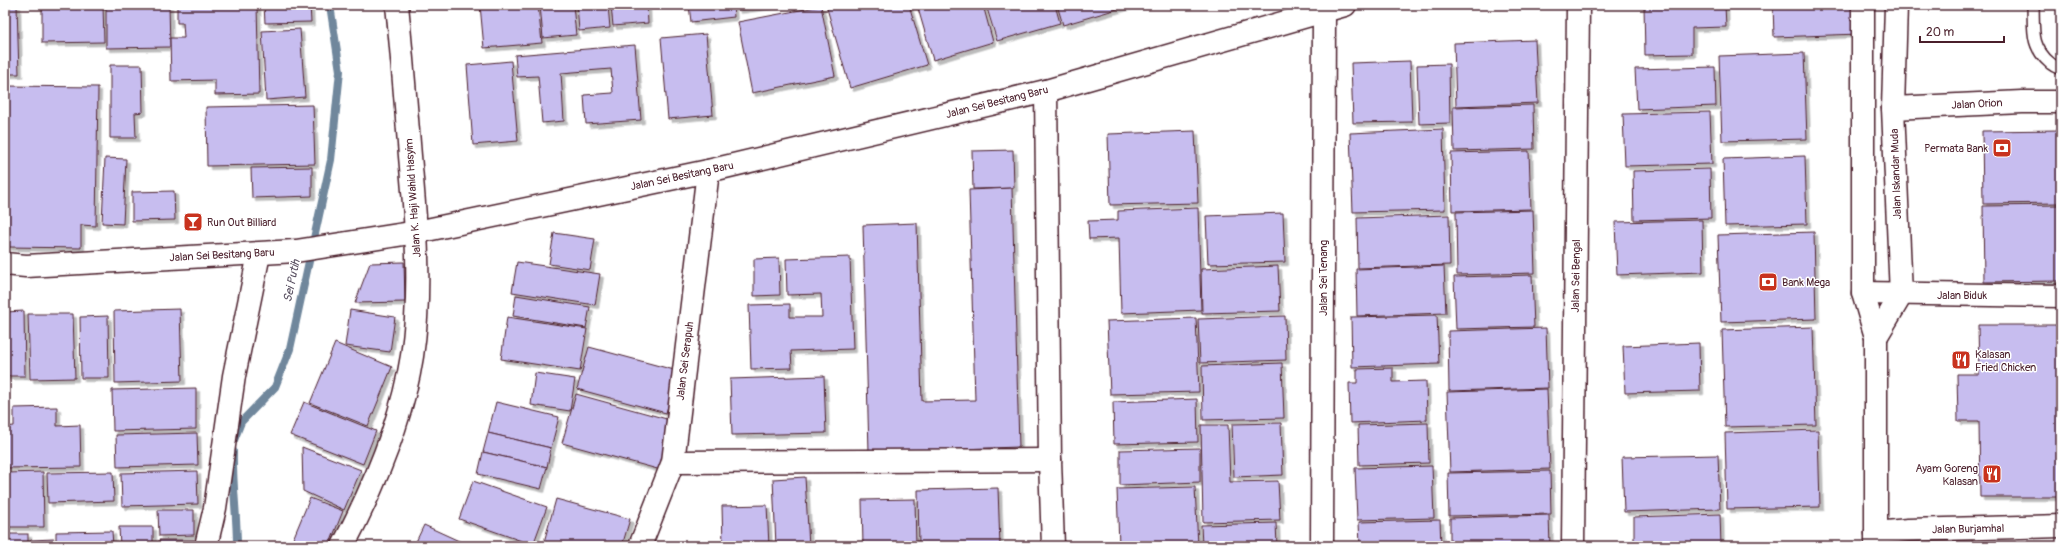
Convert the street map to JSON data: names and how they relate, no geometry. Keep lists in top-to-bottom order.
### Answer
{
  "streets": {
    "street": [
      "Jalan Sei Besitang Baru",
      "Jalan Orion",
      "Jalan Iskandar Muda",
      "Jalan K. Haji Wahid Hasyim",
      "Jalan Sei Bengal",
      "Jalan Sei Tenang",
      "Jalan Biduk",
      "Jalan Sei Serapuh",
      "Jalan Burjamhal"
    ]
  },
  "crossings": [
    ["Jalan Sei Besitang Baru", "Jalan K. Haji Wahid Hasyim"],
    ["Jalan Sei Besitang Baru", "Jalan Sei Tenang"],
    ["Jalan Sei Besitang Baru", "Jalan Sei Serapuh"],
    ["Jalan Orion", "Jalan Iskandar Muda"],
    ["Jalan Iskandar Muda", "Jalan Biduk"]
  ],
  "water": ["Sei Putih"],
  "places": {
    "bank": ["Permata Bank", "Bank Mega"],
    "bar": ["Run Out Billiard"],
    "restaurant": ["Kalasan Fried Chicken", "Ayam Goreng Kalasan"]
  },
  "scale_bar": "20 m"
}
